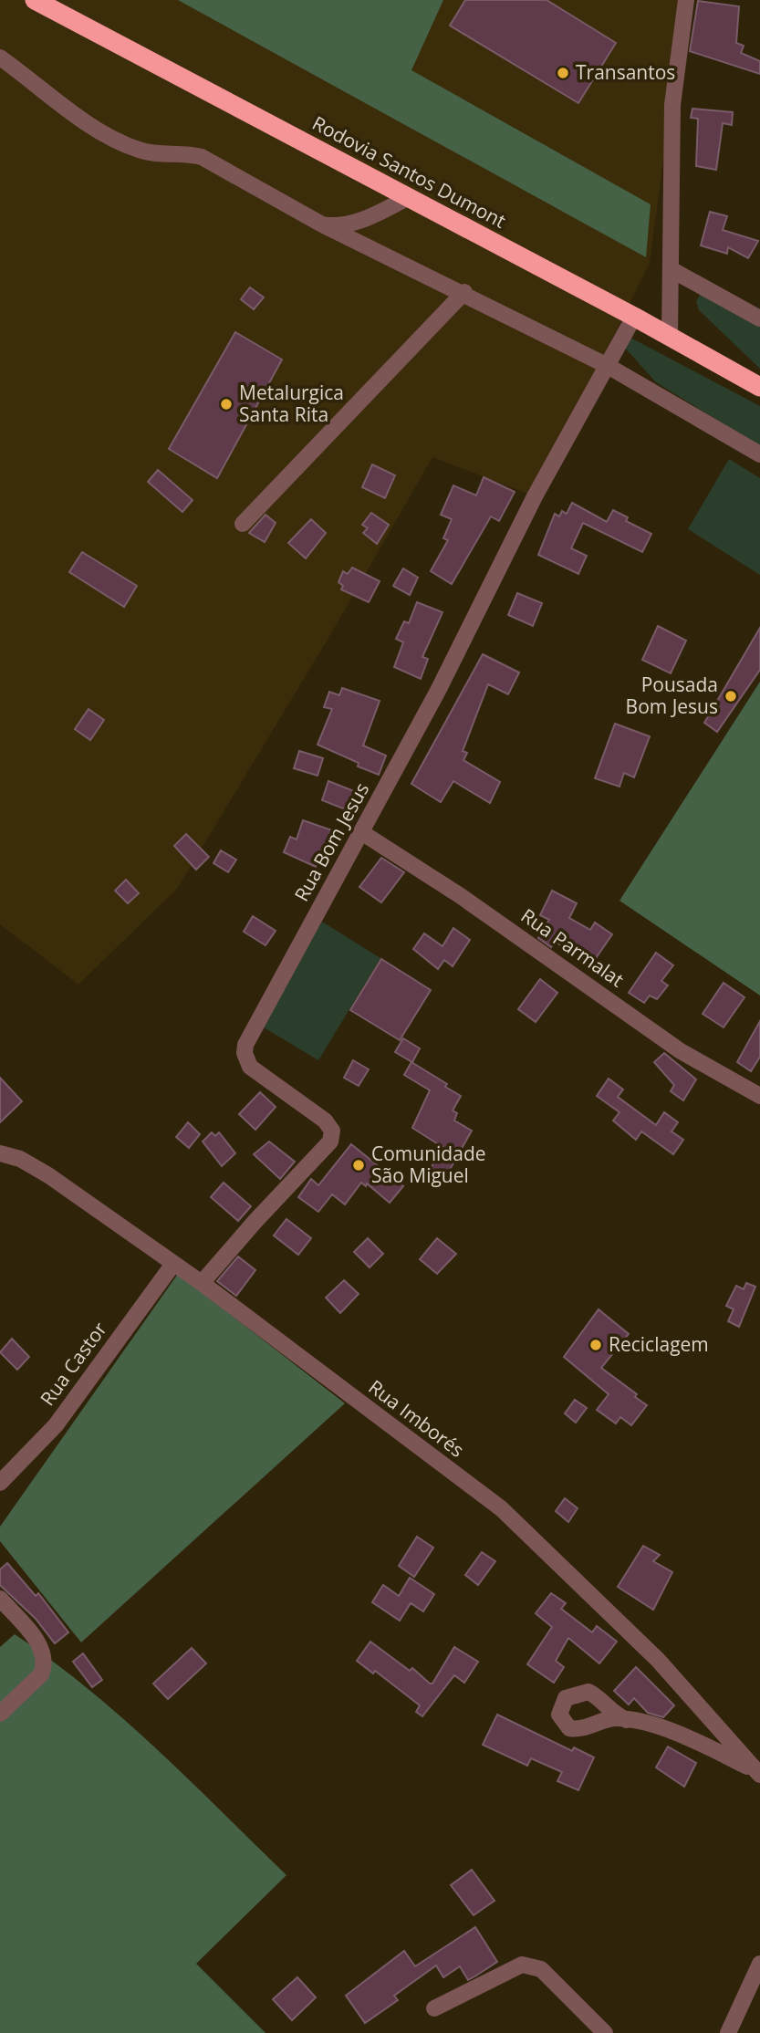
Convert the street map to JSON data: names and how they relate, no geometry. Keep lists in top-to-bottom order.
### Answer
{
  "streets": {
    "highway": ["Rodovia Santos Dumont"],
    "street": [
      "Rua Bom Jesus",
      "Rua Parmalat",
      "Rua Castor",
      "Rua Imborés"
    ]
  },
  "crossings": [
    ["Rodovia Santos Dumont", "Rua Bom Jesus"],
    ["Rua Bom Jesus", "Rua Parmalat"],
    ["Rua Bom Jesus", "Rua Imborés"],
    ["Rua Castor", "Rua Imborés"]
  ],
  "places": [
    "Transantos",
    "Metalurgica Santa Rita",
    "Pousada Bom Jesus",
    "Comunidade São Miguel",
    "Reciclagem"
  ]
}
